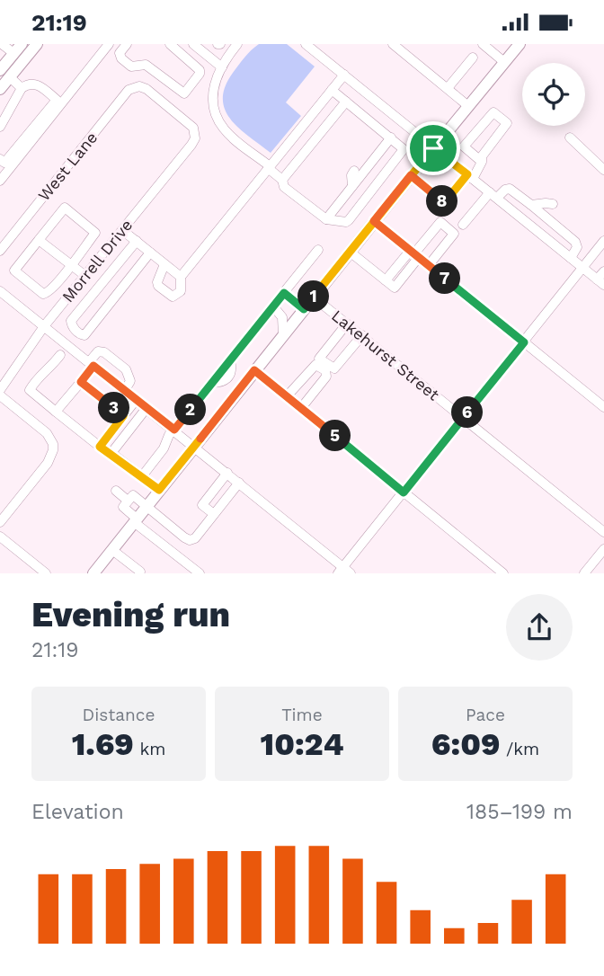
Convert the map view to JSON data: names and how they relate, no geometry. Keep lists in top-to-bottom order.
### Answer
{
  "streets": {
    "street": ["West Lane", "Morrell Drive", "Lakehurst Street"]
  },
  "crossings": [
    ["West Lane", "Morrell Drive"]
  ],
  "page": {
    "status": "21:19",
    "pins": [
      "8",
      "7",
      "1",
      "3",
      "2",
      "6",
      "5"
    ],
    "heading": ["Evening run", "21:19"],
    "stats": [
      ["Distance", "1.69 km"],
      ["Time", "10:24"],
      ["Pace", "6:09 /km"]
    ],
    "chart": ["Elevation", "185–199 m"]
  }
}
